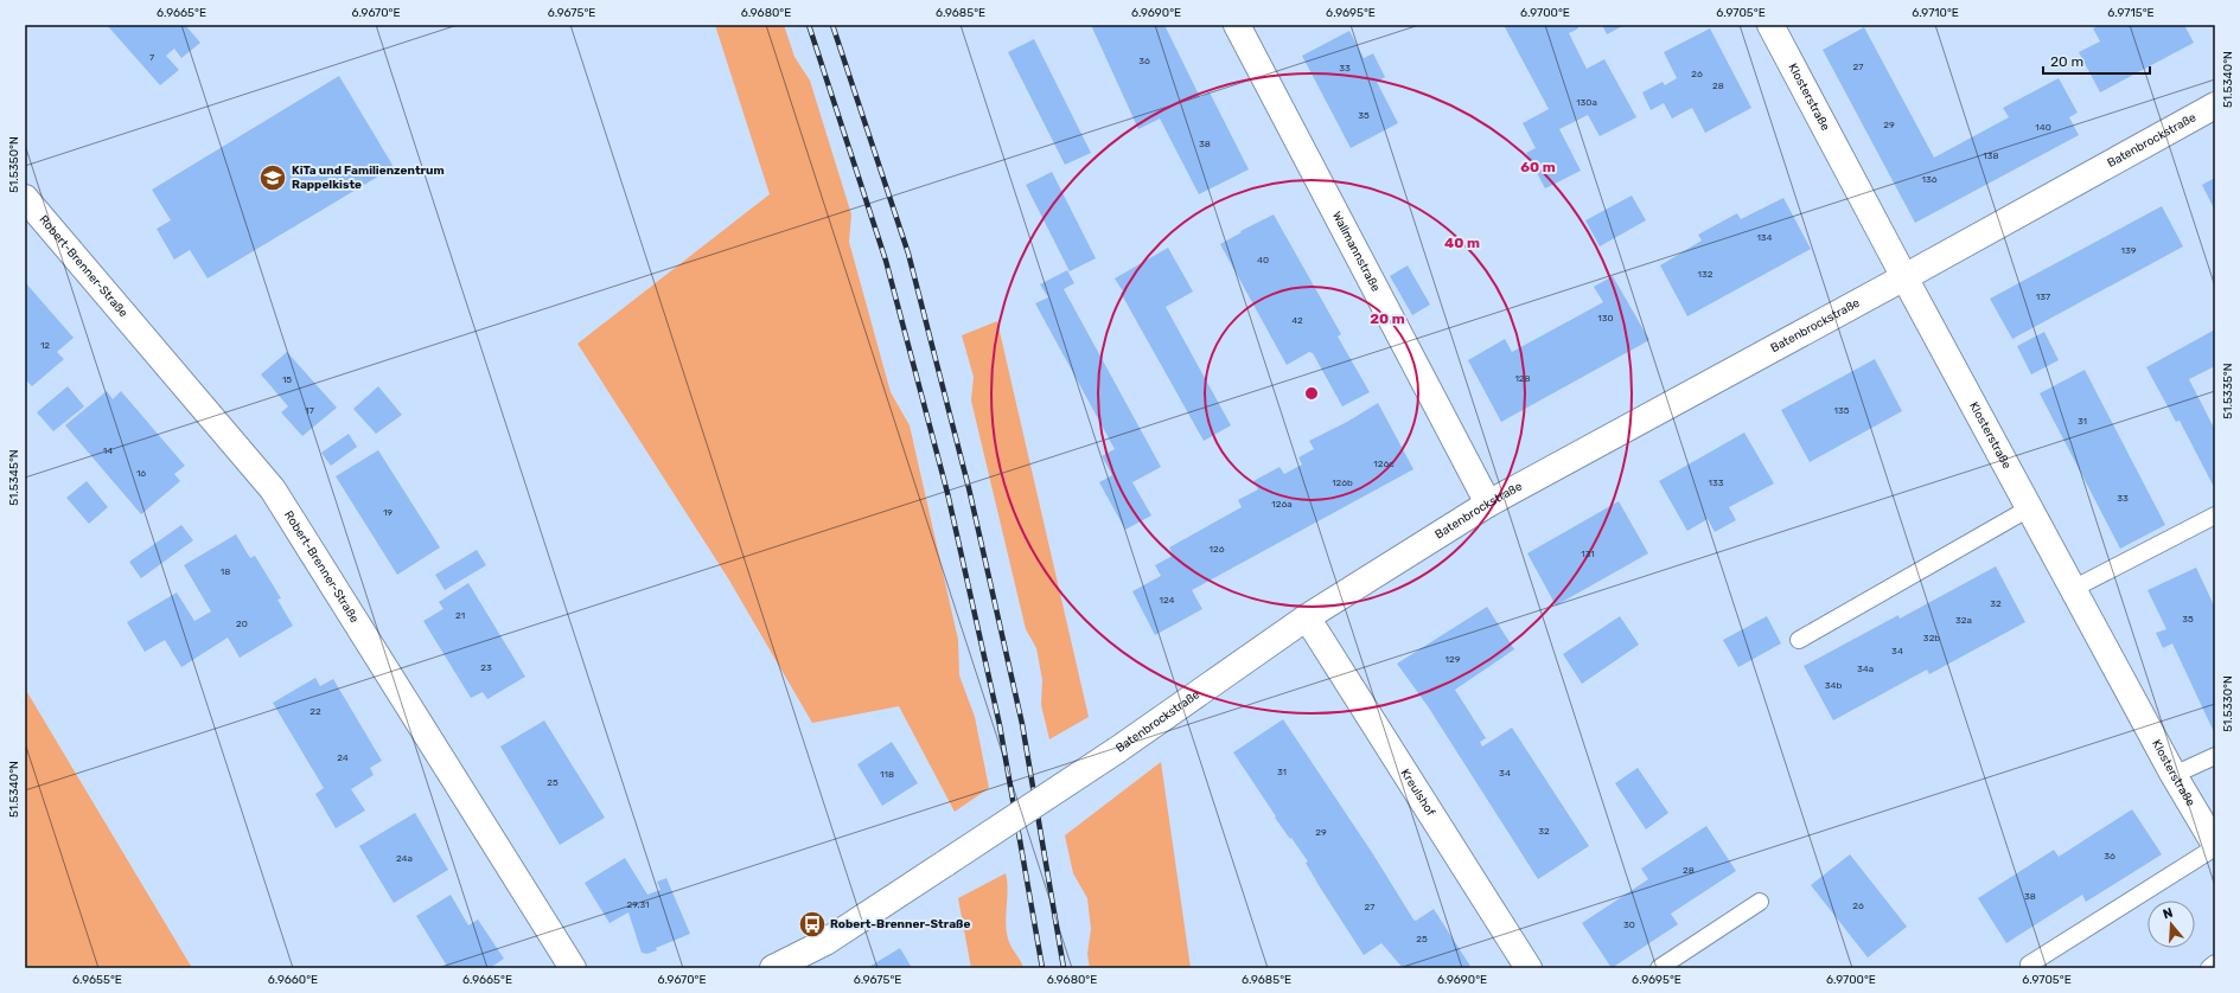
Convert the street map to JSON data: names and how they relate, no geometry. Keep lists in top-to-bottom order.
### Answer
{
  "streets": {
    "street": [
      "Klosterstraße",
      "Batenbrockstraße",
      "Wallmannstraße",
      "Robert-Brenner-Straße",
      "Kreulshof"
    ]
  },
  "crossings": [
    ["Klosterstraße", "Batenbrockstraße"],
    ["Batenbrockstraße", "Wallmannstraße"],
    ["Batenbrockstraße", "Kreulshof"]
  ],
  "places": {
    "school or university": ["KiTa und Familienzentrum Rappelkiste"],
    "bus stop": ["Robert-Brenner-Straße"]
  },
  "house_numbers": [
    "7",
    "36",
    "27",
    "33",
    "26",
    "28",
    "130a",
    "35",
    "29",
    "140",
    "38",
    "138",
    "136",
    "134",
    "139",
    "40",
    "132",
    "137",
    "130",
    "42",
    "12",
    "128",
    "15",
    "17",
    "135",
    "31",
    "14",
    "126c",
    "16",
    "126b",
    "133",
    "33",
    "126a",
    "19",
    "126",
    "131",
    "18",
    "124",
    "32",
    "21",
    "35",
    "32a",
    "20",
    "32b",
    "34",
    "129",
    "23",
    "34a",
    "34b",
    "22",
    "24",
    "31",
    "34",
    "118",
    "25",
    "32",
    "29",
    "36",
    "24a",
    "28",
    "38",
    "29,31",
    "26",
    "27",
    "30",
    "25"
  ],
  "scale_bar": "20 m",
  "north": "top",
  "coordinates": [
    "6.9665°E",
    "6.9670°E",
    "6.9675°E",
    "6.9680°E",
    "6.9685°E",
    "6.9690°E",
    "6.9695°E",
    "6.9700°E",
    "6.9705°E",
    "6.9710°E",
    "6.9715°E",
    "51.5340°N",
    "51.5350°N",
    "51.5335°N",
    "51.5345°N",
    "51.5330°N",
    "6.9655°E",
    "6.9660°E"
  ],
  "rings": ["60 m", "40 m", "20 m"]
}
